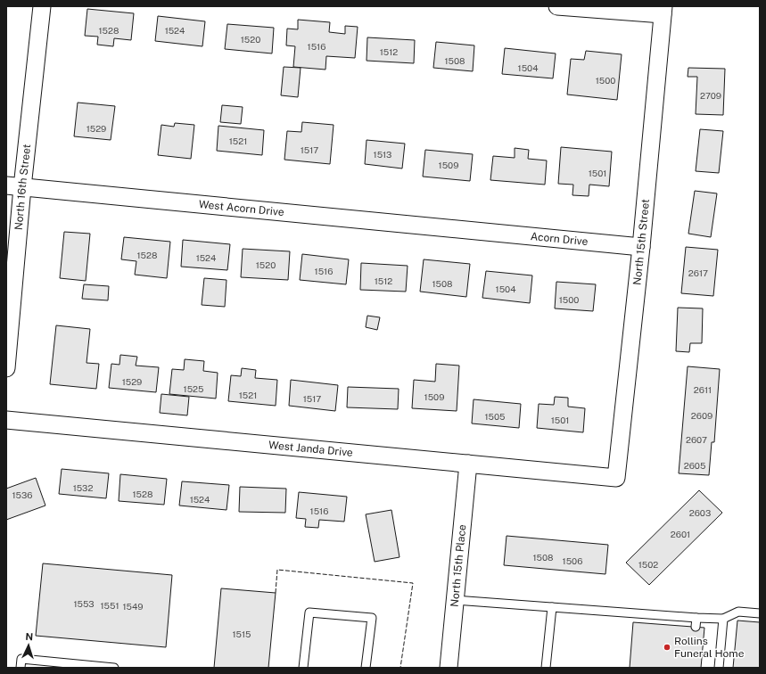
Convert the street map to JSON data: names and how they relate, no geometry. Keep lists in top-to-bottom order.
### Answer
{
  "streets": {
    "street": [
      "North 16th Street",
      "West Acorn Drive",
      "Acorn Drive",
      "North 15th Street",
      "West Janda Drive",
      "North 15th Place"
    ]
  },
  "crossings": [
    ["North 16th Street", "West Acorn Drive"],
    ["West Acorn Drive", "Acorn Drive"],
    ["Acorn Drive", "North 15th Street"],
    ["North 15th Street", "West Janda Drive"],
    ["West Janda Drive", "North 15th Place"]
  ],
  "places": ["Rollins Funeral Home"],
  "house_numbers": [
    "1528",
    "1524",
    "1520",
    "1516",
    "1512",
    "1508",
    "1504",
    "1500",
    "2709",
    "1529",
    "1521",
    "1517",
    "1513",
    "1509",
    "1501",
    "1528",
    "1524",
    "1520",
    "1516",
    "2617",
    "1512",
    "1508",
    "1504",
    "1500",
    "1529",
    "1525",
    "2611",
    "1521",
    "1509",
    "1517",
    "2609",
    "1505",
    "1501",
    "2607",
    "2605",
    "1532",
    "1528",
    "1536",
    "1524",
    "1516",
    "2603",
    "2601",
    "1508",
    "1506",
    "1502",
    "1553",
    "1551",
    "1549",
    "1515"
  ],
  "north": "top"
}
